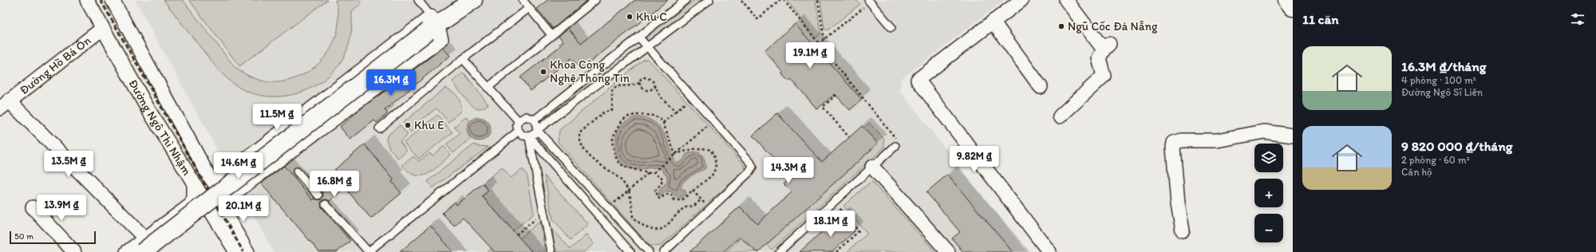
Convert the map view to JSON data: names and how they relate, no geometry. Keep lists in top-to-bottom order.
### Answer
{
  "streets": {
    "street": ["Đường Hồ Bá Ôn", "Đường Ngô Thì Nhậm"]
  },
  "crossings": [
    ["Đường Hồ Bá Ôn", "Đường Ngô Thì Nhậm"]
  ],
  "places": [
    "Khu C",
    "Ngũ Cốc Đà Nẵng",
    "Khoa Công Nghệ Thông Tin",
    "Khu E"
  ],
  "scale_bar": "50 m",
  "page": {
    "heading": "11 căn",
    "list": [
      {
        "name": "16.3M ₫/tháng",
        "note": "4 phòng · 100 m² · Đường Ngô Sĩ Liên"
      },
      {
        "name": "9 820 000 ₫/tháng",
        "note": "2 phòng · 60 m² · Căn hộ"
      }
    ],
    "price": [
      "19.1M ₫",
      "16.3M ₫",
      "11.5M ₫",
      "9.82M ₫",
      "13.5M ₫",
      "14.6M ₫",
      "14.3M ₫",
      "16.8M ₫",
      "13.9M ₫",
      "20.1M ₫",
      "18.1M ₫"
    ],
    "map_buttons": ["+", "−"],
    "scale": "50 m"
  }
}
